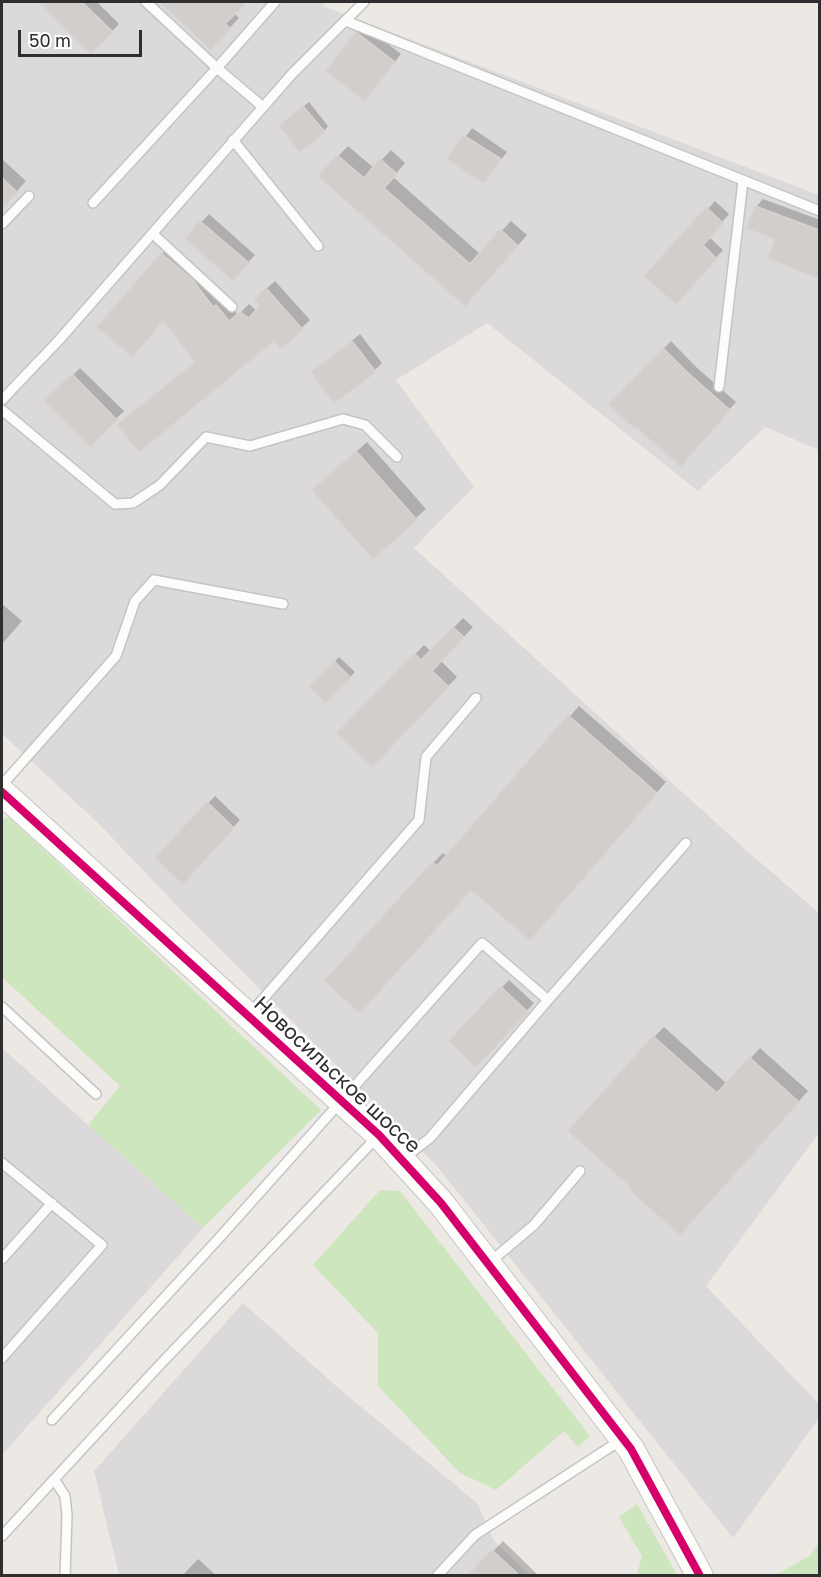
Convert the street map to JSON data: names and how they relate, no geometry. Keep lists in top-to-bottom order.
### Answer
{
  "streets": {
    "street": ["Новосильское шоссе"]
  },
  "scale_bar": "50 m"
}
